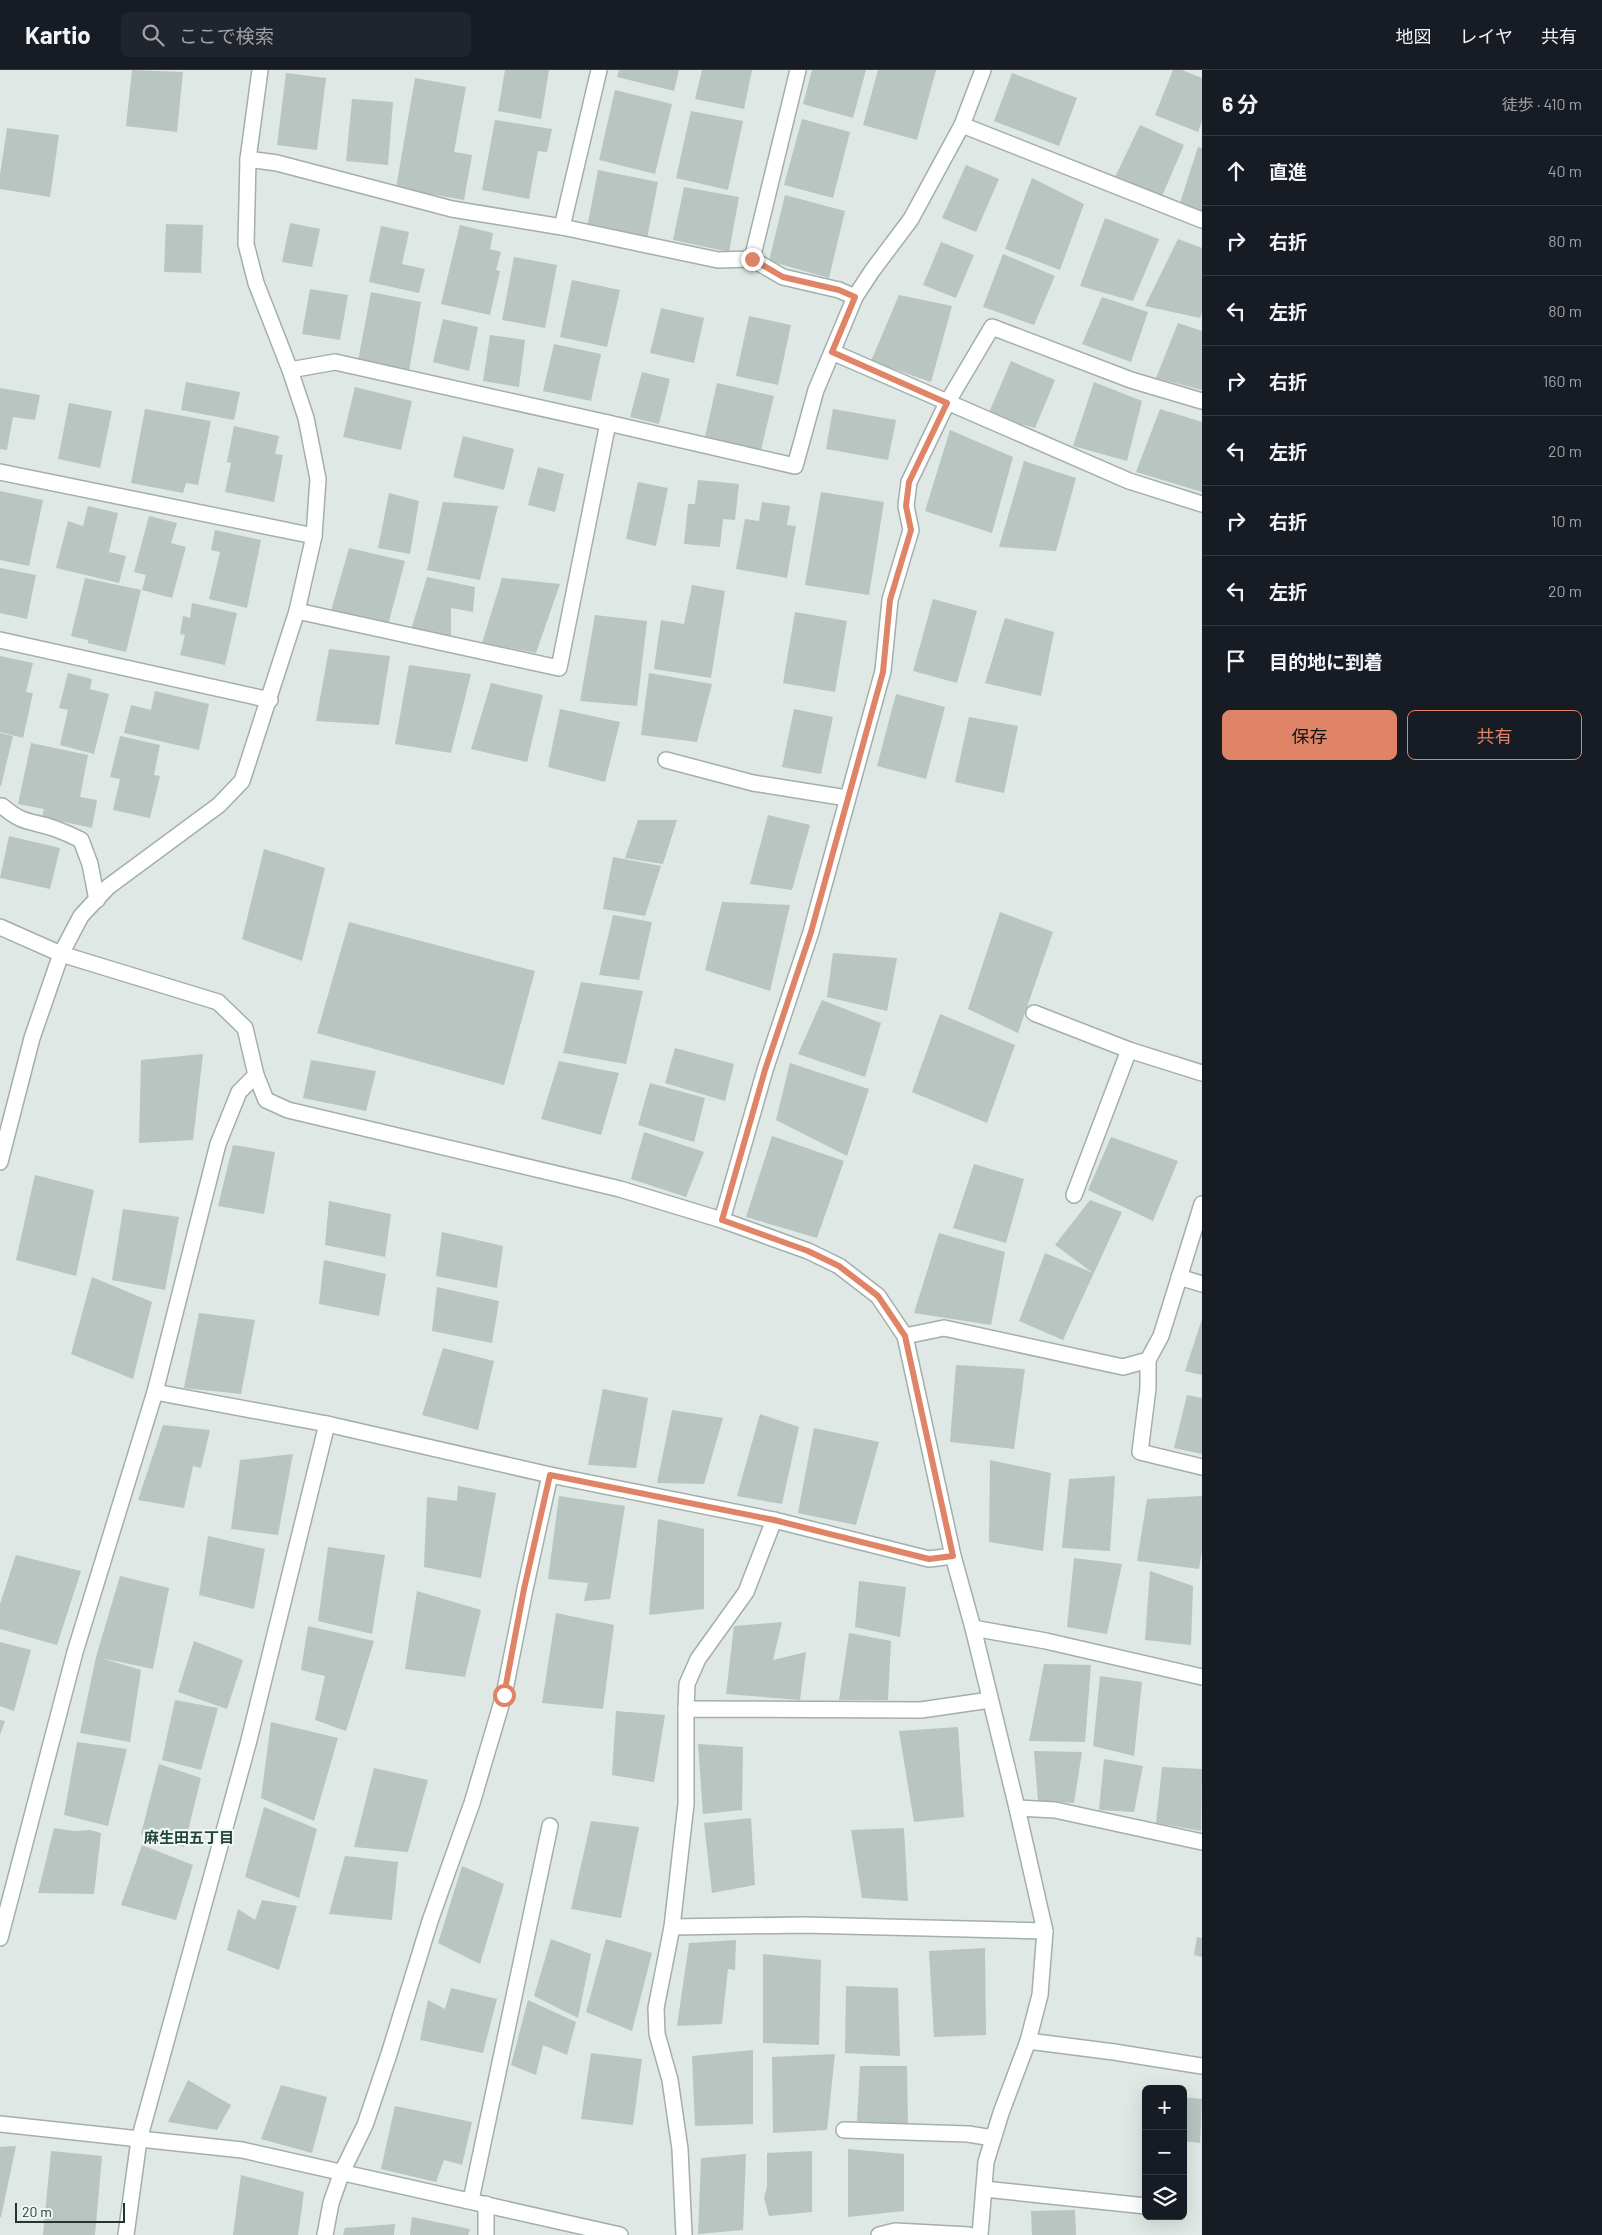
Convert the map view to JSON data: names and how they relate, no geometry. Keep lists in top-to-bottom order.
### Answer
{
  "districts": ["麻生田五丁目"],
  "scale_bar": "20 m",
  "page": {
    "header": "Kartio",
    "search": "ここで検索",
    "nav": ["地図", "レイヤ", "共有"],
    "heading": ["6 分", "徒歩 · 410 m"],
    "list": [
      ["直進", "40 m"],
      ["右折", "80 m"],
      ["左折", "80 m"],
      ["右折", "160 m"],
      ["左折", "20 m"],
      ["右折", "10 m"],
      ["左折", "20 m"],
      "目的地に到着"
    ],
    "buttons": ["保存", "共有"],
    "map_buttons": ["+", "−"],
    "scale": "20 m"
  }
}
